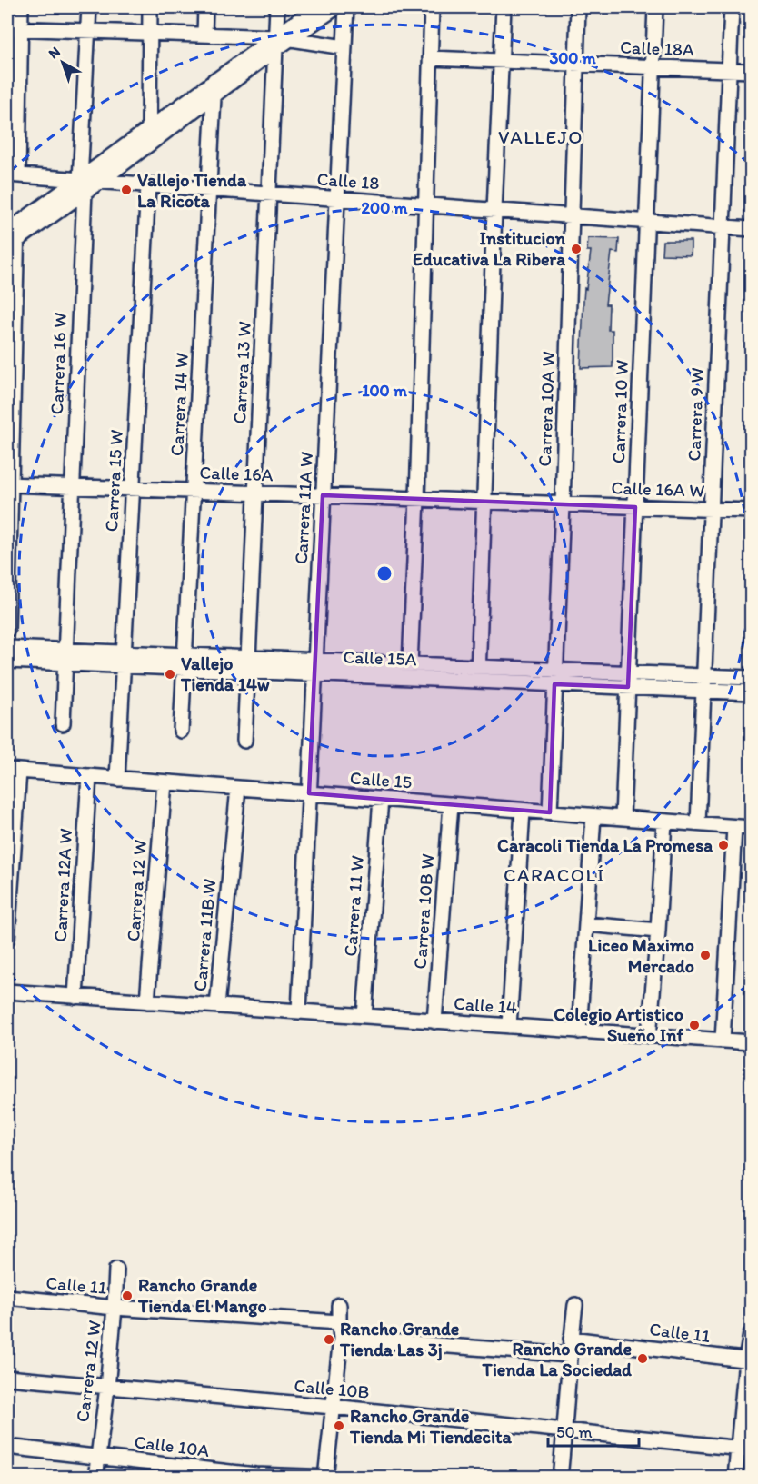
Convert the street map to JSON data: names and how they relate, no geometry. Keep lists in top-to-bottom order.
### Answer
{
  "streets": {
    "street": [
      "Calle 18A",
      "Calle 18",
      "Carrera 16 W",
      "Carrera 13 W",
      "Carrera 14 W",
      "Carrera 10A W",
      "Carrera 10 W",
      "Carrera 9 W",
      "Calle 16A",
      "Carrera 15 W",
      "Calle 16A W",
      "Carrera 11A W",
      "Calle 15A",
      "Calle 15",
      "Carrera 12A W",
      "Carrera 12 W",
      "Carrera 11 W",
      "Carrera 10B W",
      "Carrera 11B W",
      "Calle 14",
      "Calle 11",
      "Calle 10B",
      "Calle 10A"
    ]
  },
  "crossings": [
    ["Calle 18A", "Carrera 10A W"],
    ["Calle 18A", "Carrera 10 W"],
    ["Calle 18A", "Carrera 9 W"],
    ["Calle 18", "Carrera 13 W"],
    ["Calle 18", "Carrera 14 W"],
    ["Calle 18", "Carrera 10A W"],
    ["Calle 18", "Carrera 10 W"],
    ["Calle 18", "Carrera 9 W"],
    ["Calle 18", "Carrera 15 W"],
    ["Calle 18", "Carrera 11A W"],
    ["Carrera 16 W", "Calle 16A"],
    ["Carrera 16 W", "Calle 15A"],
    ["Carrera 13 W", "Calle 16A"],
    ["Carrera 13 W", "Calle 15A"],
    ["Carrera 14 W", "Calle 16A"],
    ["Carrera 14 W", "Calle 15A"],
    ["Carrera 10A W", "Calle 16A"],
    ["Carrera 10A W", "Calle 16A W"],
    ["Carrera 10A W", "Calle 15A"],
    ["Carrera 10A W", "Calle 15"],
    ["Carrera 10 W", "Calle 16A W"],
    ["Carrera 10 W", "Calle 15A"],
    ["Carrera 10 W", "Calle 15"],
    ["Carrera 9 W", "Calle 16A W"],
    ["Carrera 9 W", "Calle 15A"],
    ["Carrera 9 W", "Calle 15"],
    ["Calle 16A", "Carrera 15 W"],
    ["Calle 16A", "Calle 16A W"],
    ["Calle 16A", "Carrera 11A W"],
    ["Carrera 15 W", "Calle 15A"],
    ["Carrera 15 W", "Calle 15"],
    ["Carrera 11A W", "Calle 15A"],
    ["Carrera 11A W", "Calle 15"],
    ["Carrera 11A W", "Calle 14"],
    ["Calle 15", "Carrera 12A W"],
    ["Calle 15", "Carrera 12 W"],
    ["Calle 15", "Carrera 11 W"],
    ["Calle 15", "Carrera 10B W"],
    ["Calle 15", "Carrera 11B W"],
    ["Carrera 12A W", "Carrera 11B W"],
    ["Carrera 12 W", "Carrera 11B W"],
    ["Carrera 12 W", "Calle 11"],
    ["Carrera 12 W", "Calle 10B"],
    ["Carrera 12 W", "Calle 10A"],
    ["Carrera 11 W", "Calle 14"],
    ["Carrera 10B W", "Calle 14"],
    ["Carrera 11B W", "Calle 14"]
  ],
  "districts": ["VALLEJO", "CARACOLÍ"],
  "places": [
    "Vallejo Tienda La Ricota",
    "Institucion Educativa La Ribera",
    "Vallejo Tienda 14w",
    "Caracoli Tienda La Promesa",
    "Liceo Maximo Mercado",
    "Colegio Artistico Sueño Inf",
    "Rancho Grande Tienda El Mango",
    "Rancho Grande Tienda Las 3j",
    "Rancho Grande Tienda La Sociedad",
    "Rancho Grande Tienda Mi Tiendecita"
  ],
  "scale_bar": "50 m",
  "north": "top left",
  "rings": ["300 m", "200 m", "100 m"]
}
